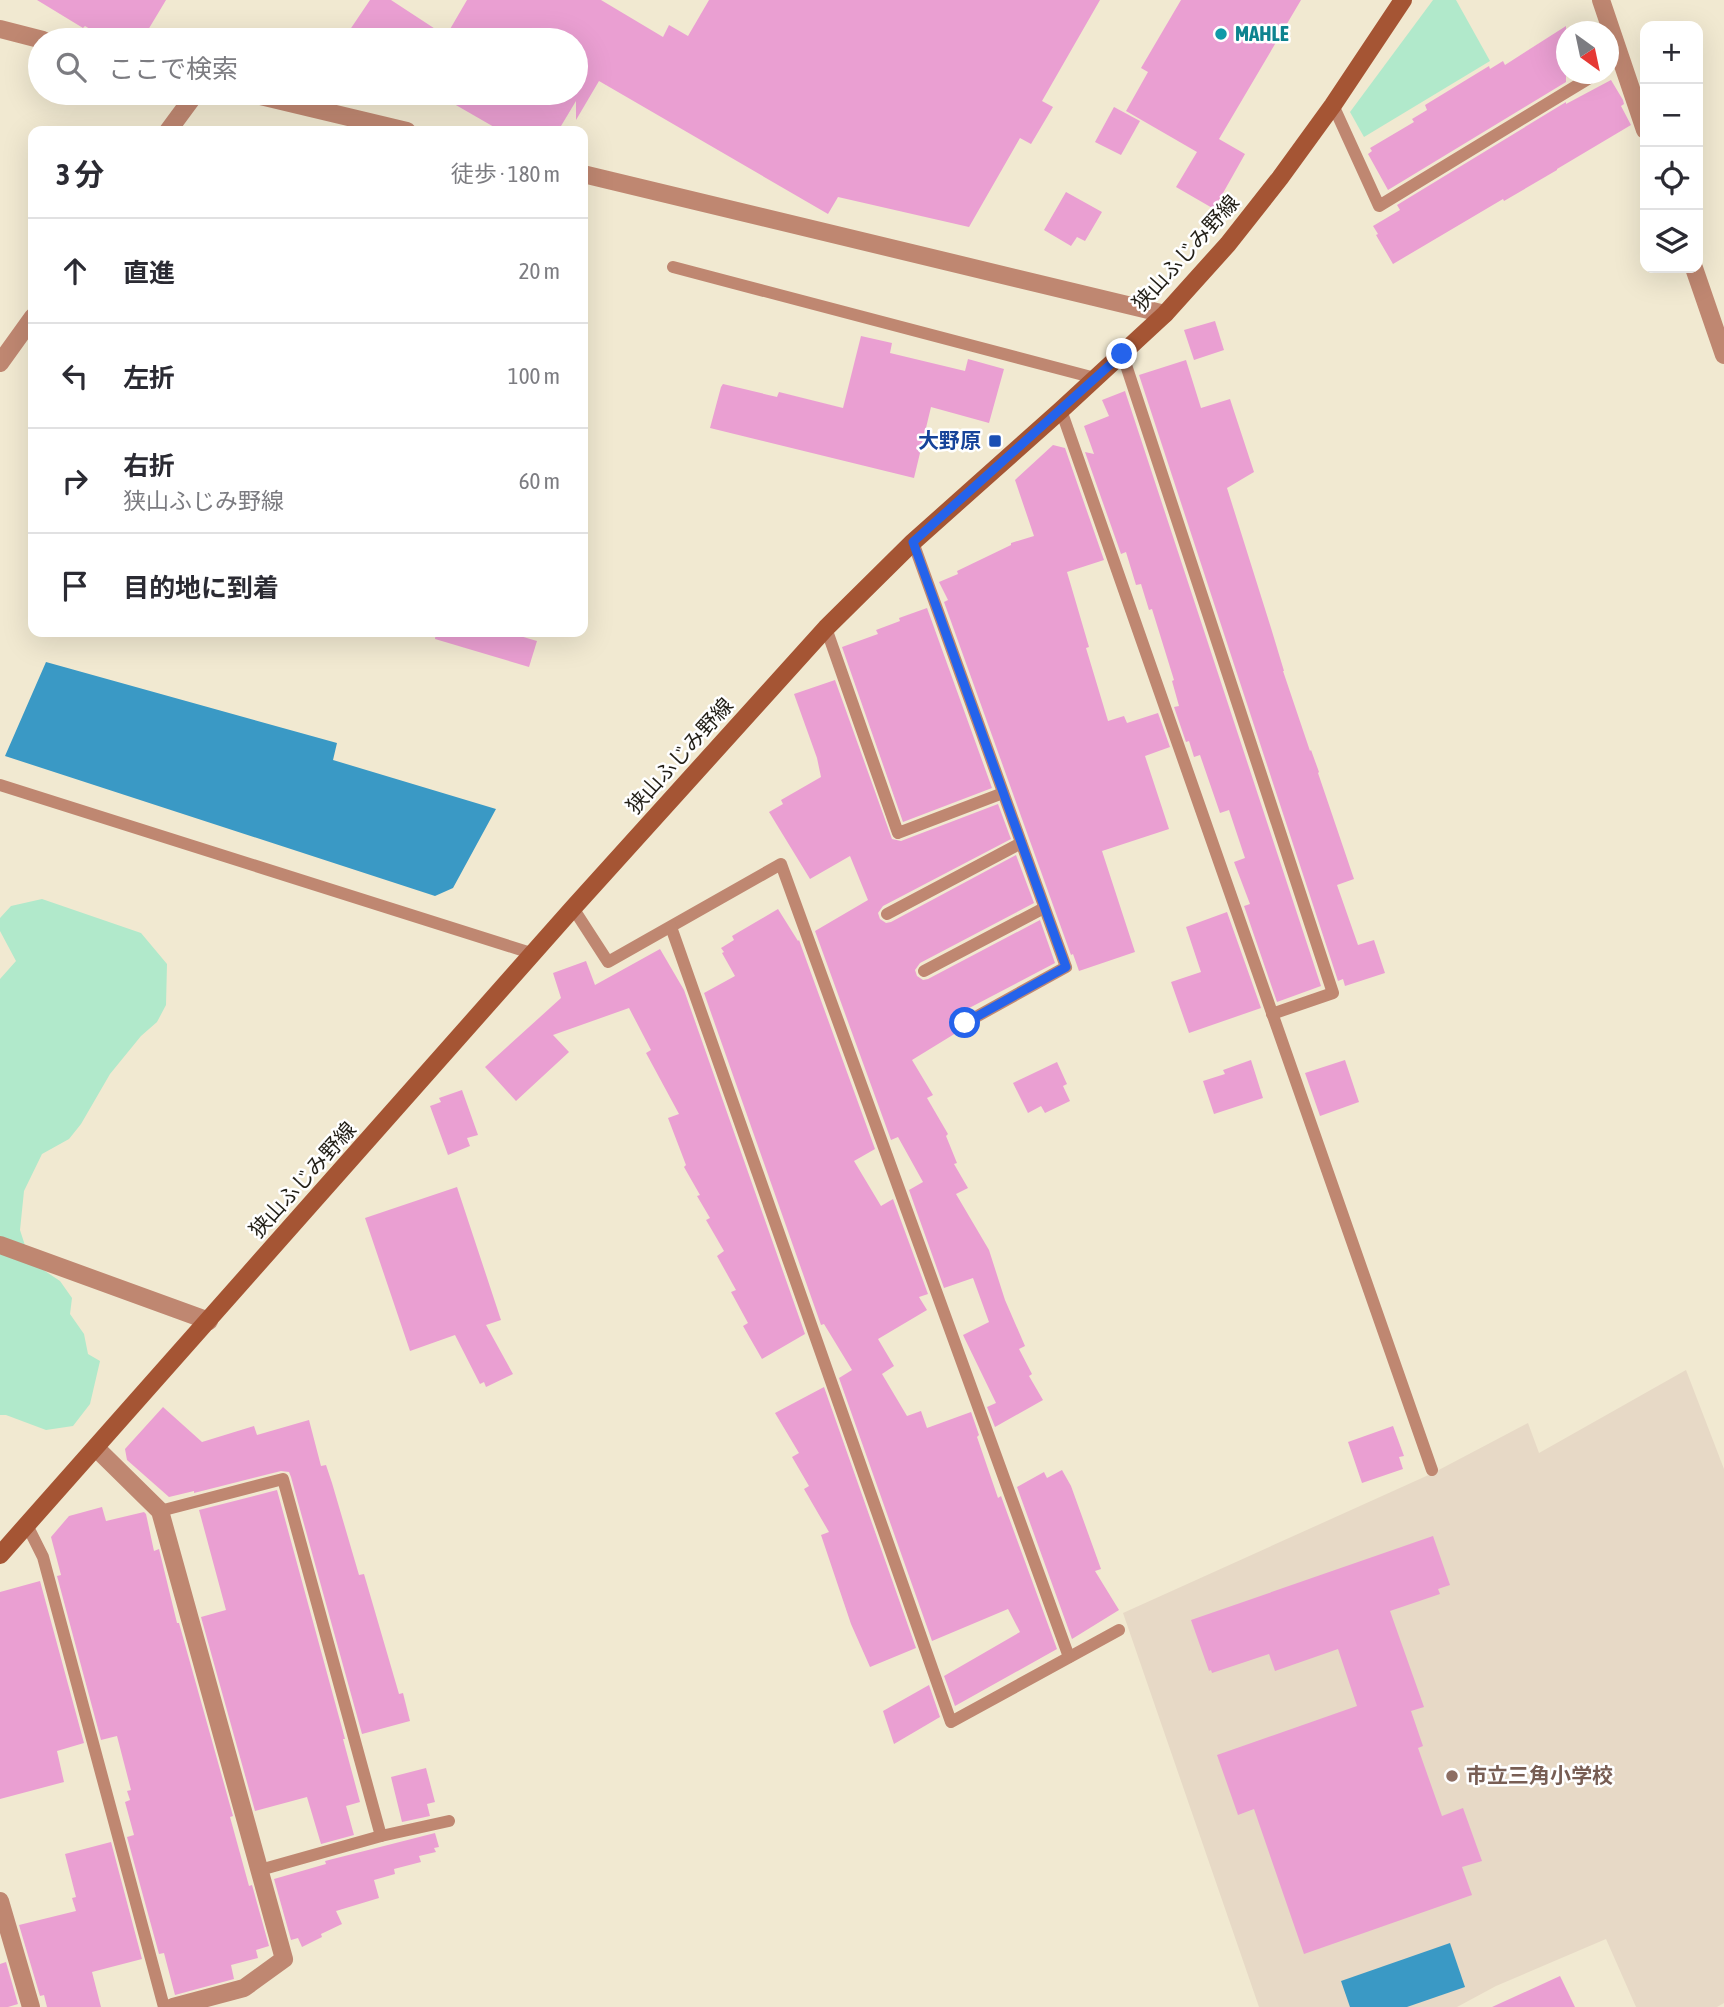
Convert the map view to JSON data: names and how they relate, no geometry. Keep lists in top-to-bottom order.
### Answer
{
  "streets": {
    "main road": ["狭山ふじみ野線"]
  },
  "places": {
    "other": ["MAHLE", "市立三角小学校"],
    "transit": ["大野原"]
  },
  "north": "bottom right",
  "page": {
    "map_buttons": ["+", "−"],
    "search": "ここで検索",
    "heading": ["3 分", "徒歩 · 180 m"],
    "list": [
      ["直進", "20 m"],
      ["左折", "100 m"],
      ["右折", "狭山ふじみ野線", "60 m"],
      "目的地に到着"
    ]
  }
}
